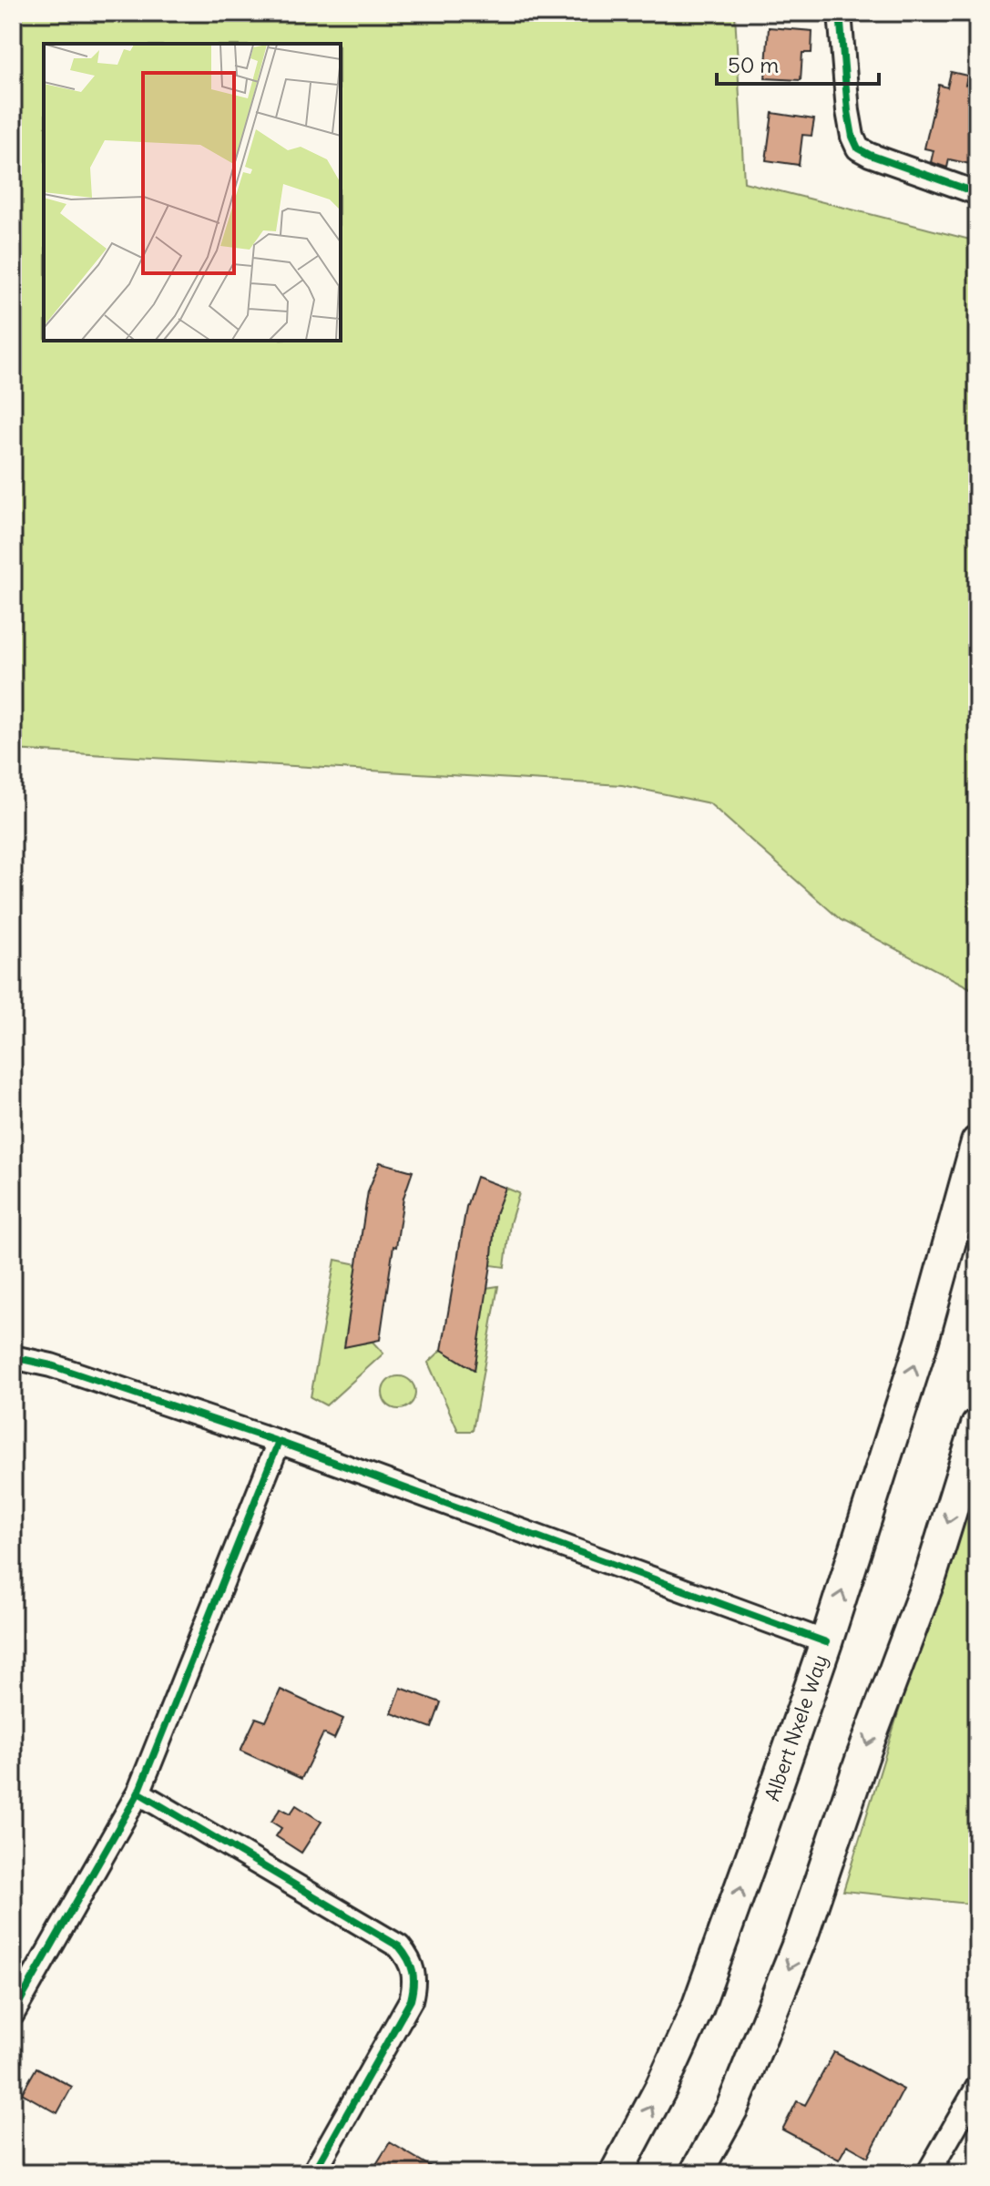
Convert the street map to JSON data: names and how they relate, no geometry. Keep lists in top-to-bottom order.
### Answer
{
  "streets": {
    "main road": ["Albert Nxele Way"]
  },
  "scale_bar": "50 m"
}
